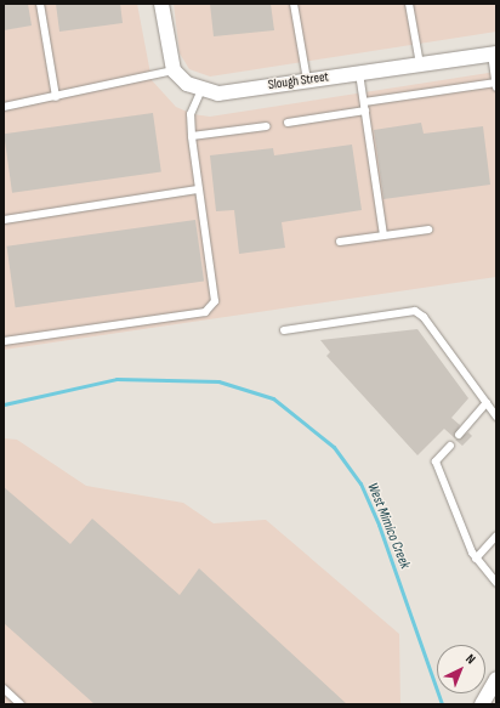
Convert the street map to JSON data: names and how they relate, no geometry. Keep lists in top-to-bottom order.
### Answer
{
  "streets": {
    "street": ["Slough Street"]
  },
  "water": ["West Mimico Creek"],
  "north": "top right"
}
